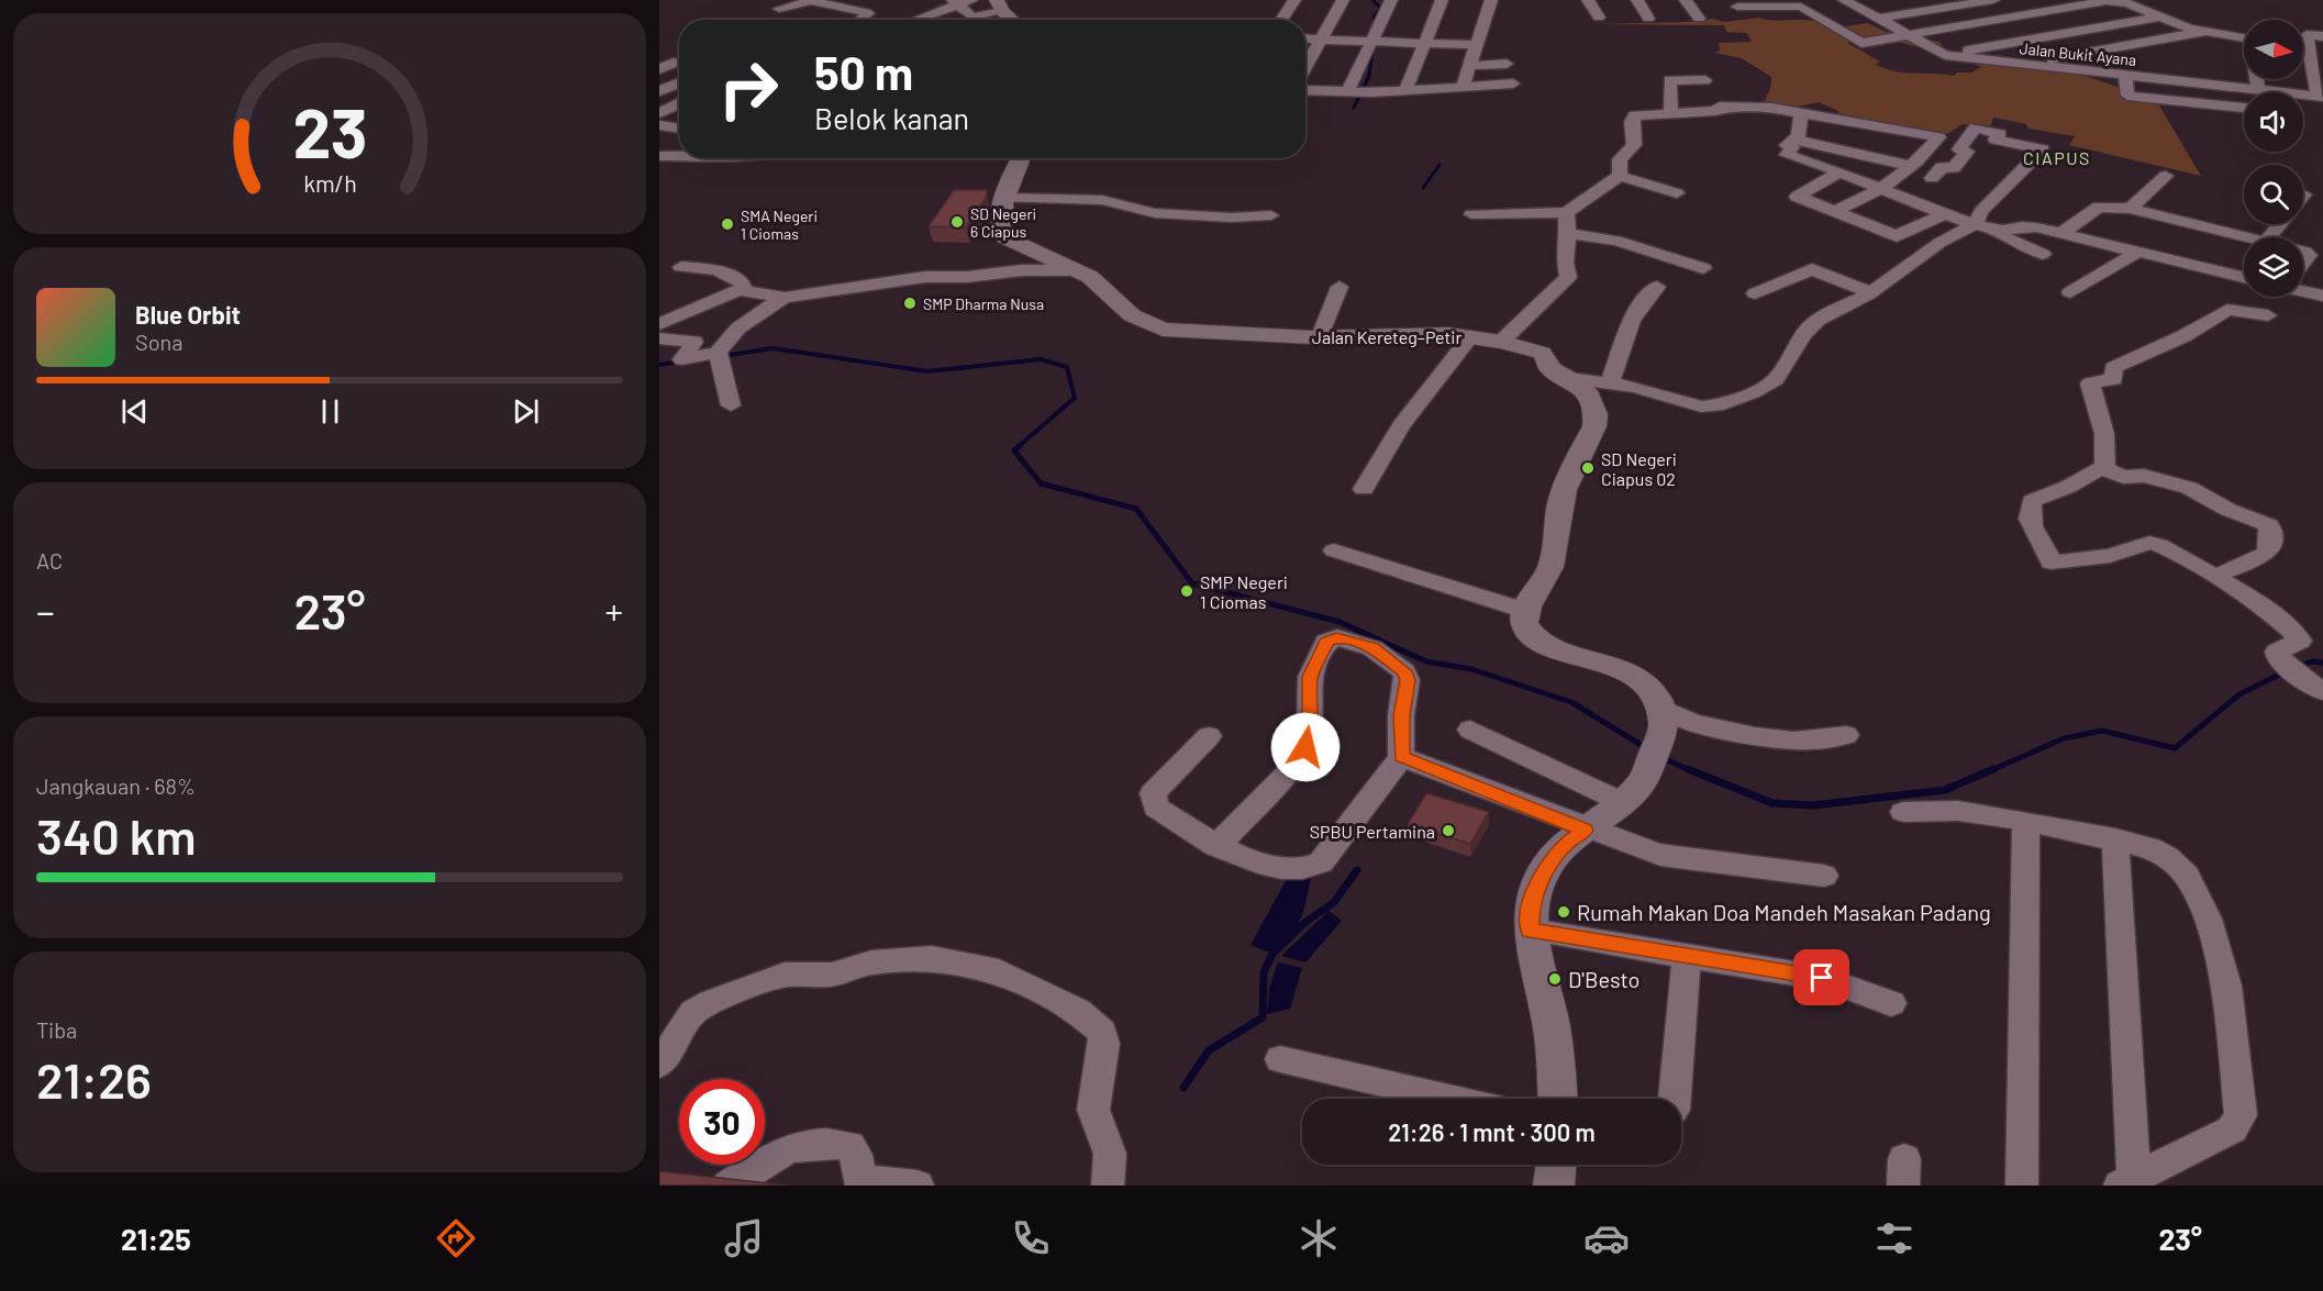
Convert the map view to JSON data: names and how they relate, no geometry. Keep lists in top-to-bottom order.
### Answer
{
  "streets": {
    "street": ["Jalan Bukit Ayana", "Jalan Kereteg–Petir"]
  },
  "districts": ["CIAPUS"],
  "places": [
    "SD Negeri 6 Ciapus",
    "SMA Negeri 1 Ciomas",
    "SMP Dharma Nusa",
    "SD Negeri Ciapus 02",
    "SMP Negeri 1 Ciomas",
    "SPBU Pertamina",
    "Rumah Makan Doa Mandeh Masakan Padang",
    "D'Besto"
  ],
  "north": "right",
  "page": {
    "turn": ["50 m", "Belok kanan"],
    "song": ["Blue Orbit", "Sona"],
    "tile": [
      "AC",
      ["Jangkauan · 68%", "340 km"],
      ["Tiba", "21:26"]
    ],
    "heat": ["−", "23°", "+"],
    "limit": "30",
    "trip": "21:26 · 1 mnt · 300 m",
    "tabs": ["21:25", "23°"],
    "gauge": ["23", "km/h"]
  }
}
